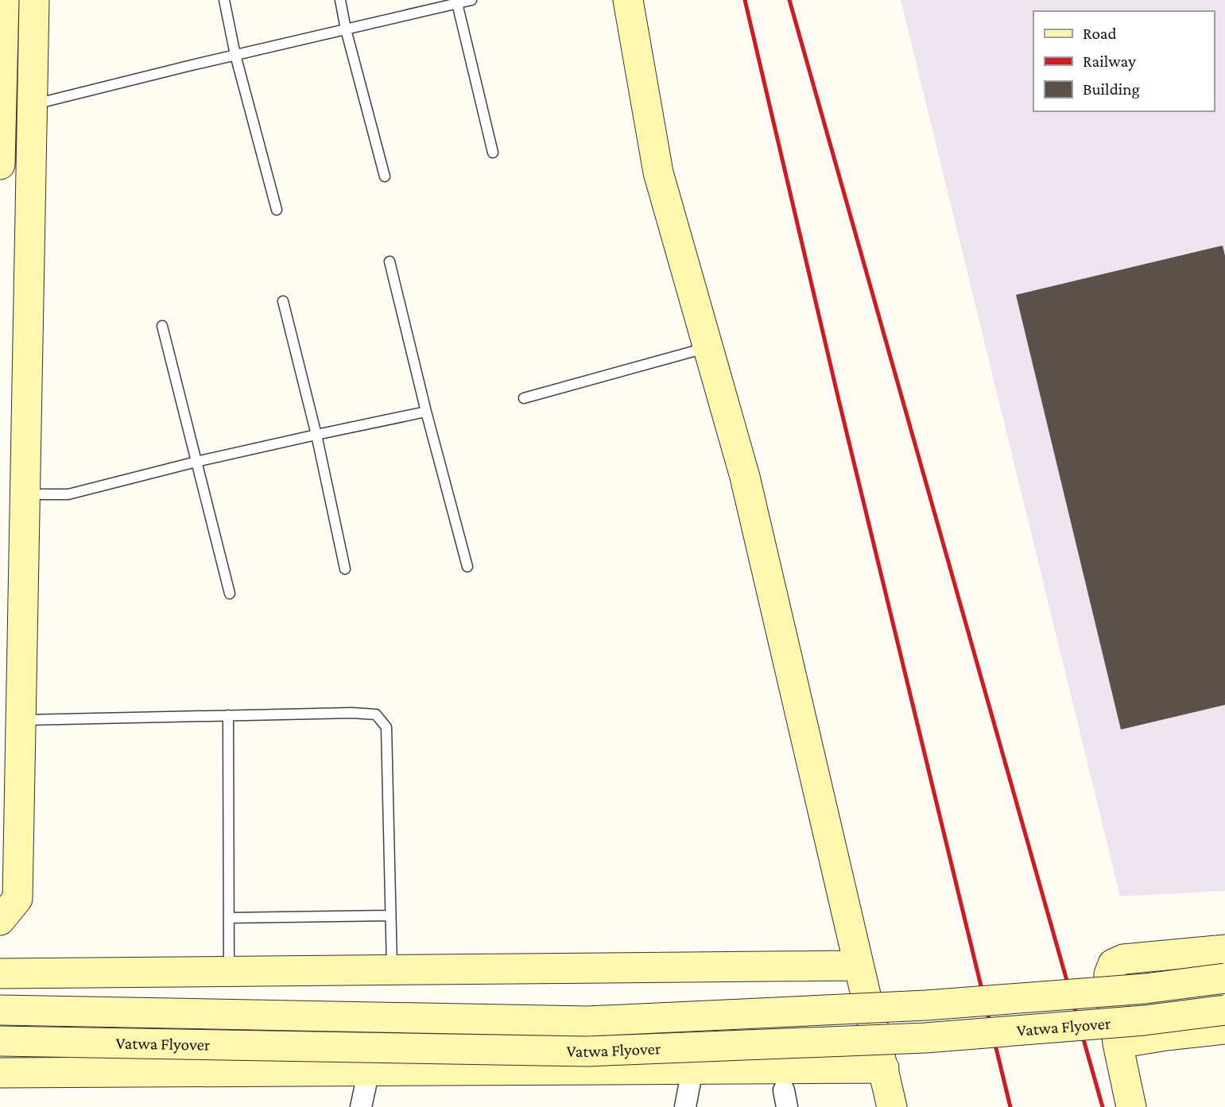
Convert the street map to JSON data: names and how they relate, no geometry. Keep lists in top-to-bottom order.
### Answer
{
  "streets": {
    "street": ["Vatwa Flyover"]
  },
  "legend": ["Road", "Railway", "Building"]
}
